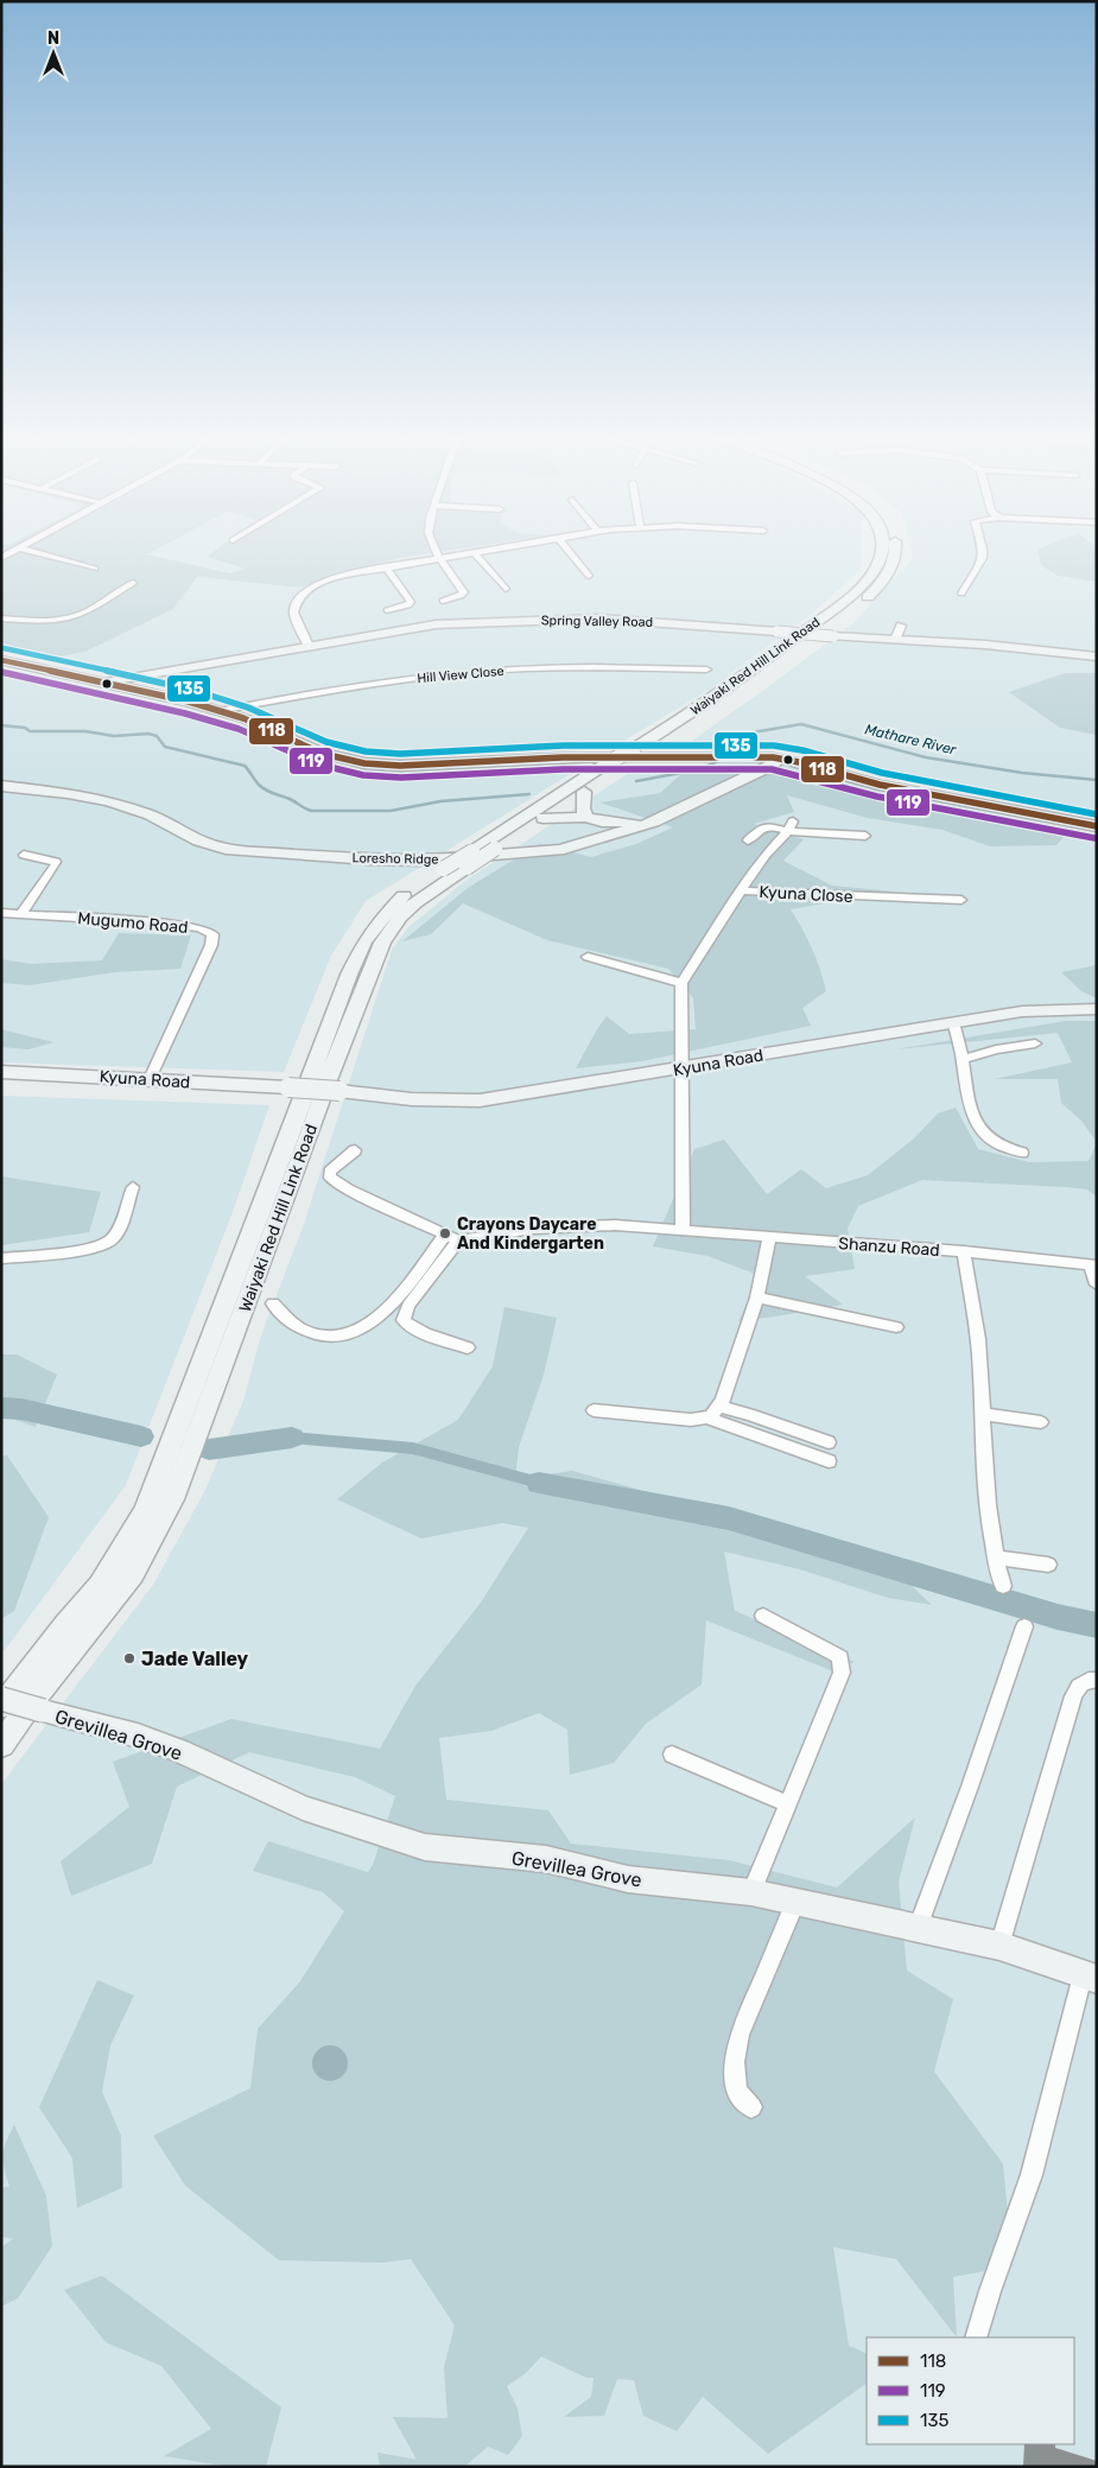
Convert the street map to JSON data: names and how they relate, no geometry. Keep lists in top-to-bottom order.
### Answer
{
  "streets": {
    "main road": [
      "Spring Valley Road",
      "Waiyaki Red Hill Link Road",
      "Loresho Ridge",
      "Kyuna Road"
    ],
    "street": [
      "Hill View Close",
      "Kyuna Close",
      "Mugumo Road",
      "Shanzu Road",
      "Grevillea Grove"
    ]
  },
  "crossings": [
    ["Mugumo Road", "Kyuna Road"]
  ],
  "water": ["Mathare River"],
  "places": ["Crayons Daycare And Kindergarten", "Jade Valley"],
  "lines": ["transit line 135", "transit line 118", "transit line 119"],
  "legend": ["118", "119", "135"],
  "north": "top"
}
